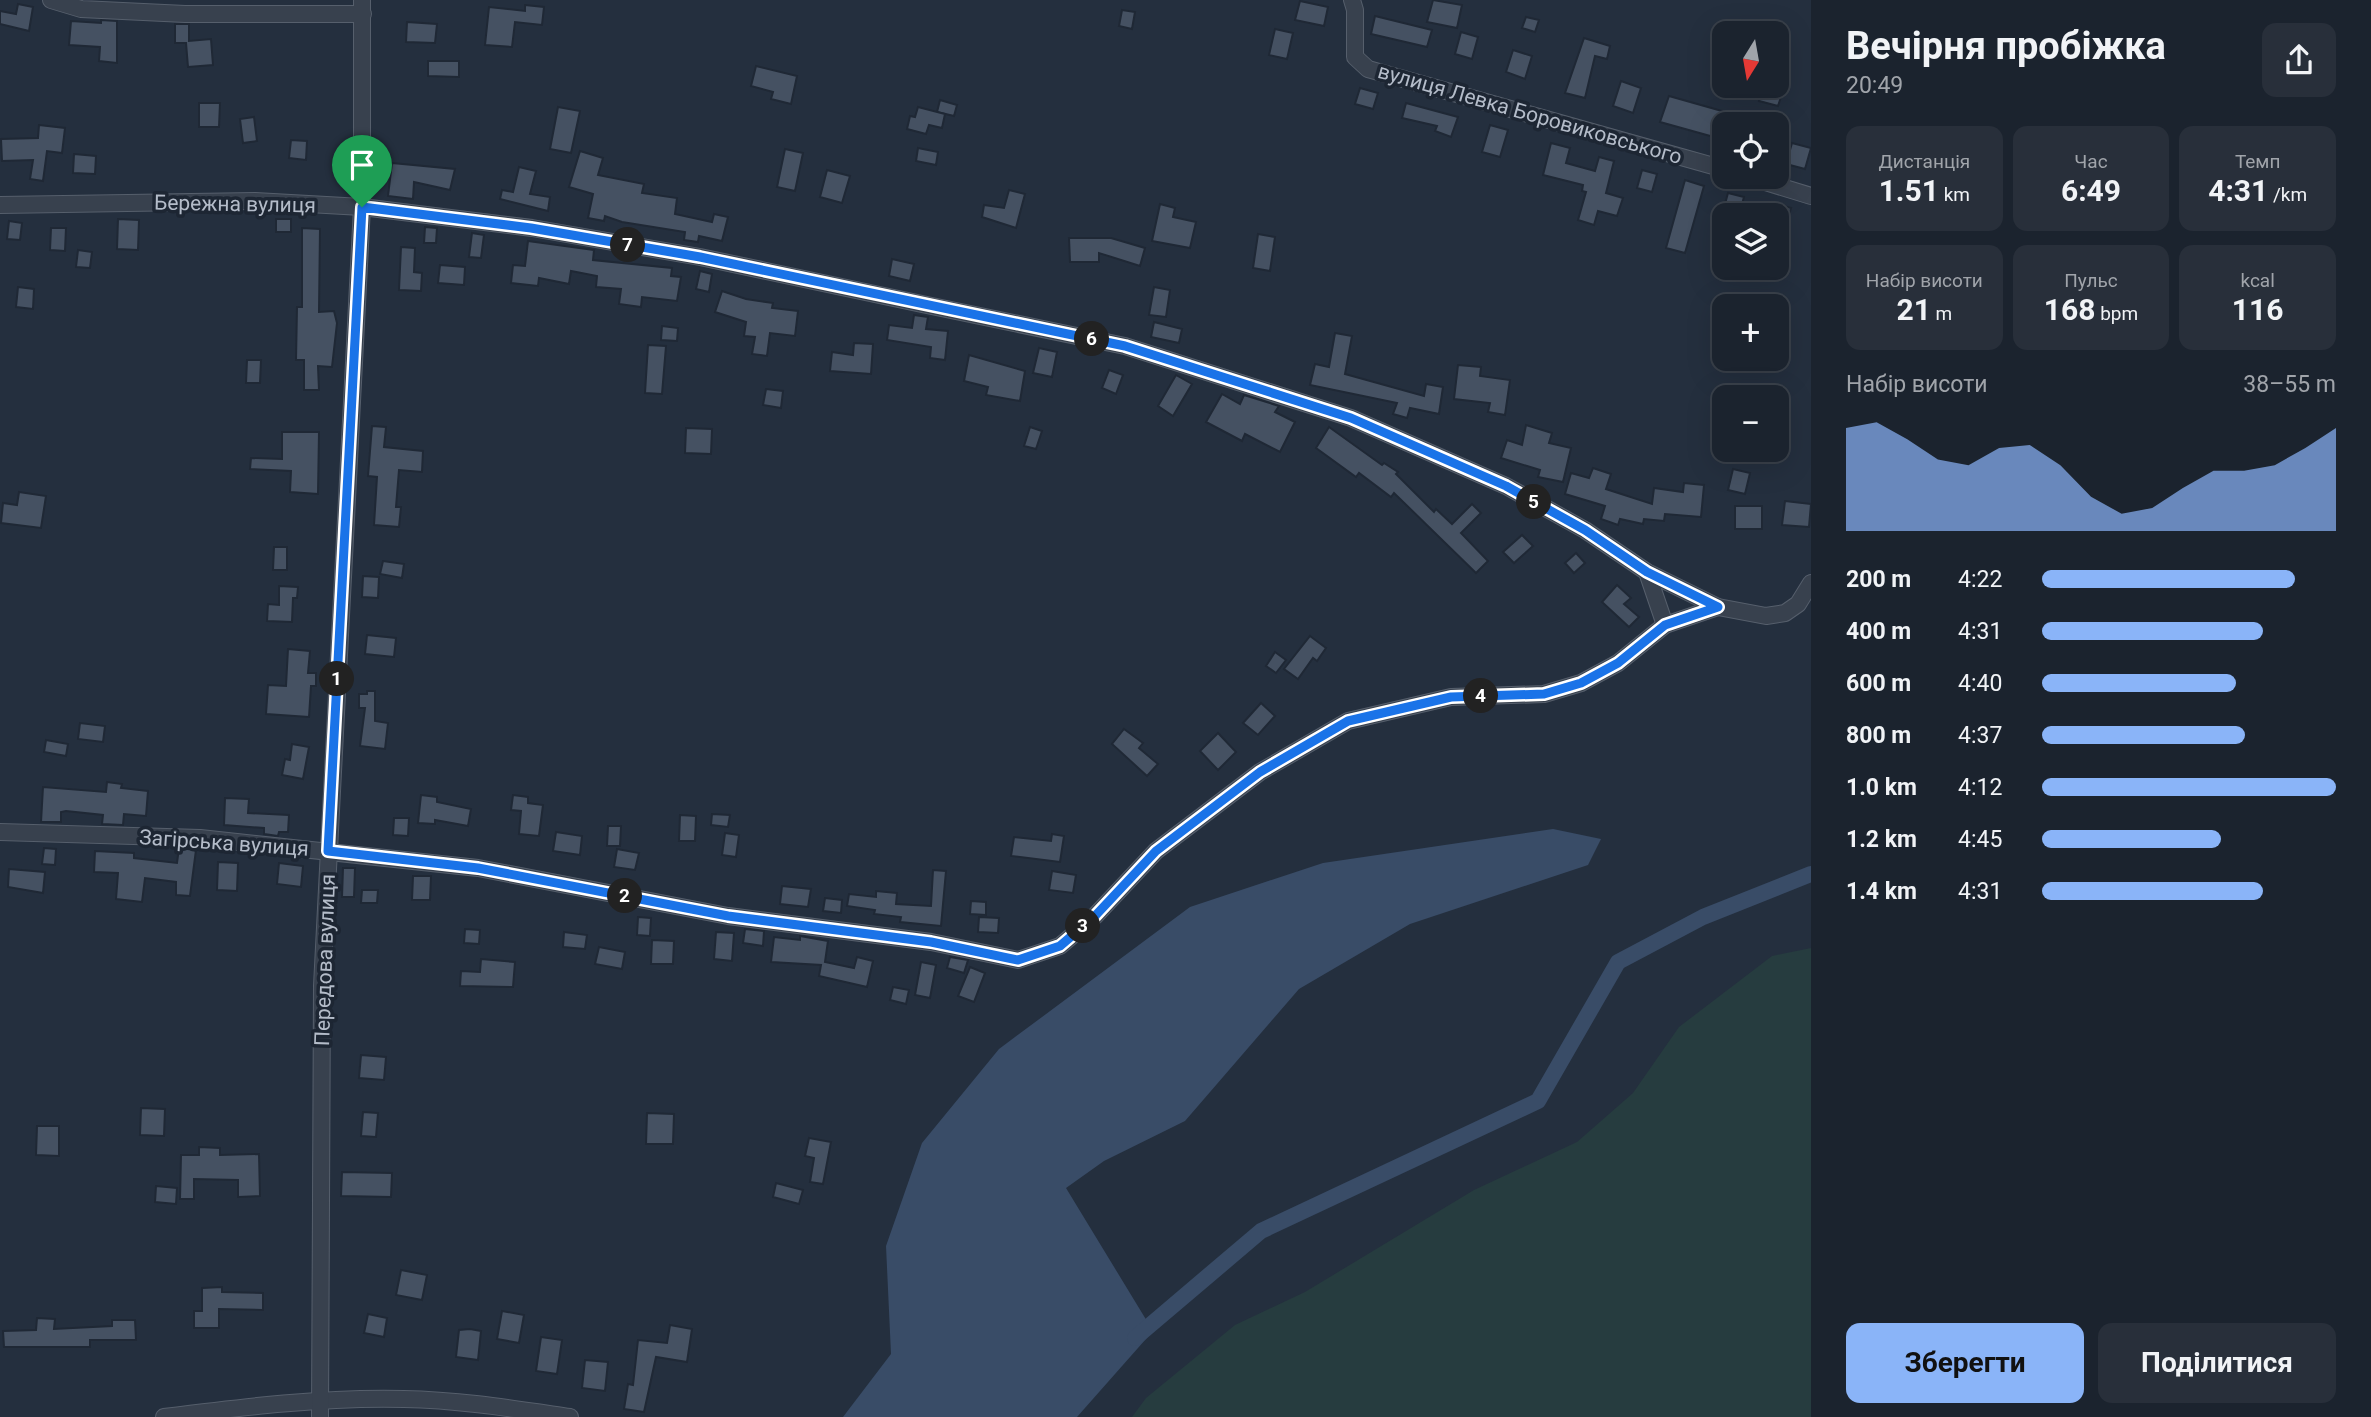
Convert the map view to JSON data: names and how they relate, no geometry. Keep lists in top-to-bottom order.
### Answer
{
  "streets": {
    "street": [
      "вулиця Левка Боровиковського",
      "Бережна вулиця",
      "Загірська вулиця",
      "Передова вулиця"
    ]
  },
  "crossings": [
    ["Бережна вулиця", "Загірська вулиця"],
    ["Бережна вулиця", "Передова вулиця"],
    ["Загірська вулиця", "Передова вулиця"]
  ],
  "north": "bottom",
  "page": {
    "heading": ["Вечірня пробіжка", "20:49"],
    "map_buttons": ["+", "−"],
    "stats": [
      ["Дистанція", "1.51 km"],
      ["Час", "6:49"],
      ["Темп", "4:31 /km"],
      ["Набір висоти", "21 m"],
      ["Пульс", "168 bpm"],
      ["kcal", "116"]
    ],
    "pins": [
      "7",
      "6",
      "5",
      "1",
      "4",
      "2",
      "3"
    ],
    "chart": ["Набір висоти", "38–55 m"],
    "list": [
      {
        "name": "200 m",
        "note": "4:22"
      },
      {
        "name": "400 m",
        "note": "4:31"
      },
      {
        "name": "600 m",
        "note": "4:40"
      },
      {
        "name": "800 m",
        "note": "4:37"
      },
      {
        "name": "1.0 km",
        "note": "4:12"
      },
      {
        "name": "1.2 km",
        "note": "4:45"
      },
      {
        "name": "1.4 km",
        "note": "4:31"
      }
    ],
    "buttons": ["Зберегти", "Поділитися"]
  }
}
